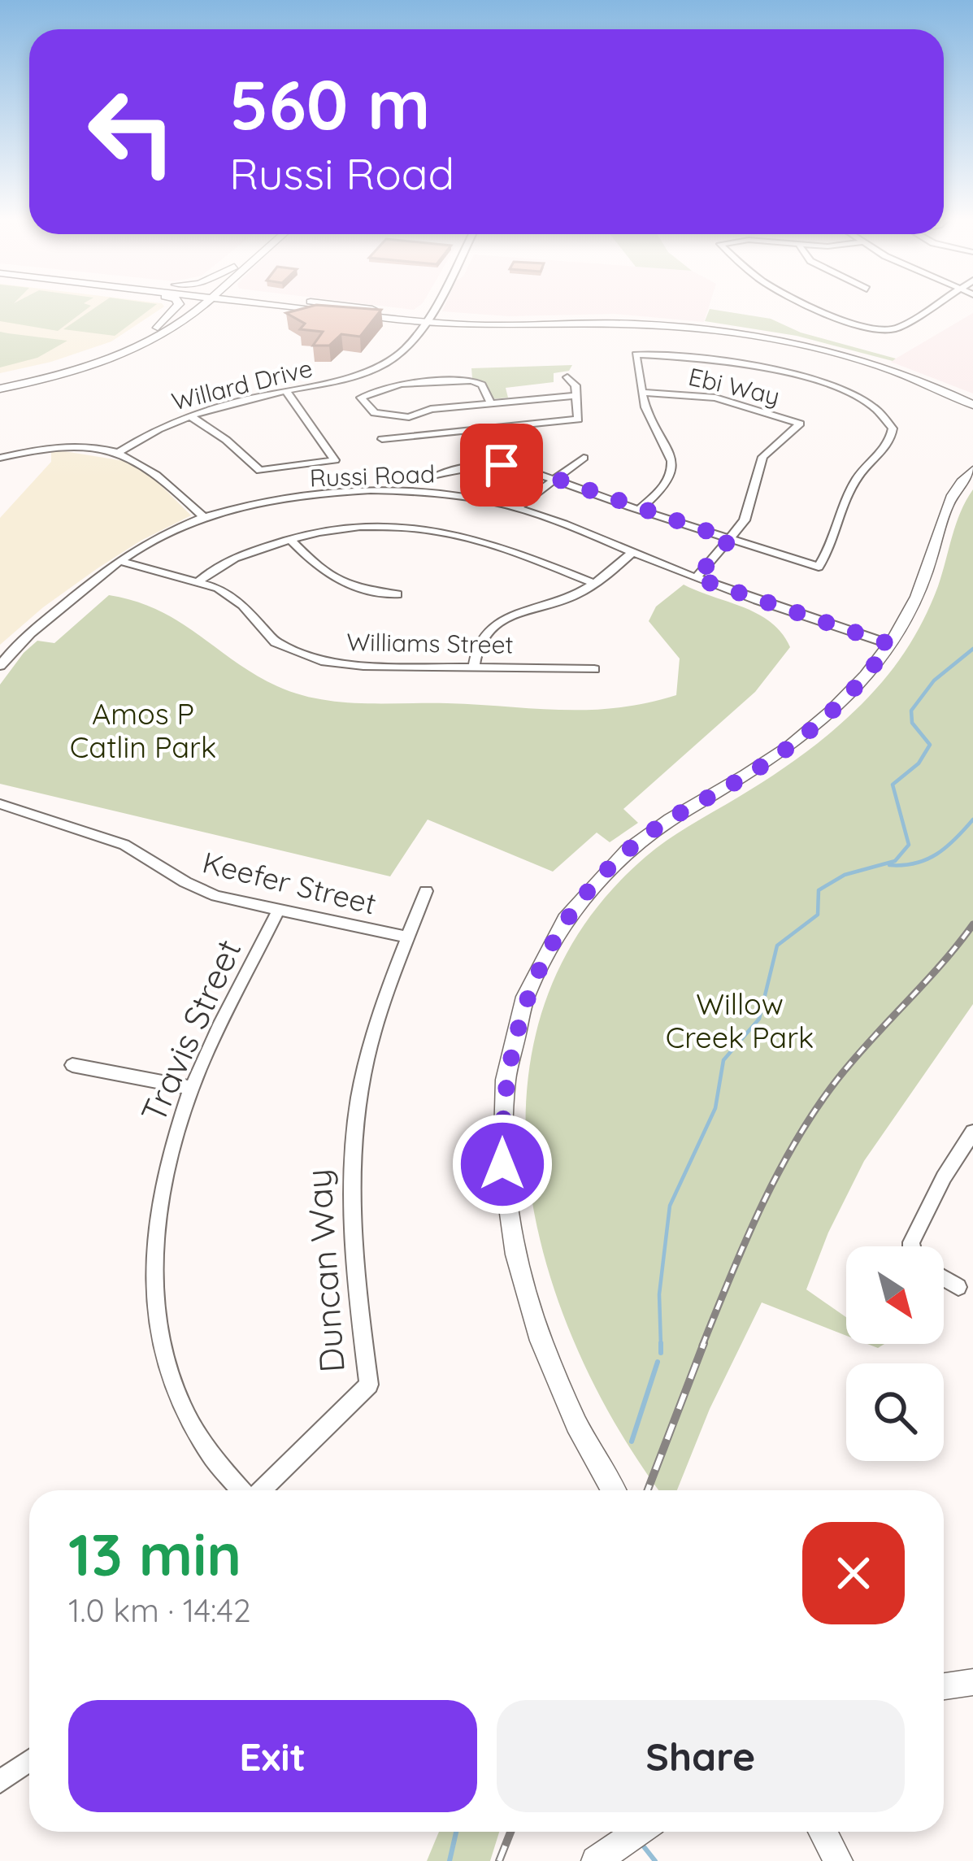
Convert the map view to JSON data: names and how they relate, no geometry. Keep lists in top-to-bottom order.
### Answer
{
  "streets": {
    "street": [
      "Willard Drive",
      "Ebi Way",
      "Russi Road",
      "Williams Street",
      "Keefer Street",
      "Travis Street",
      "Duncan Way"
    ]
  },
  "crossings": [
    ["Ebi Way", "Russi Road"],
    ["Russi Road", "Williams Street"],
    ["Keefer Street", "Travis Street"],
    ["Keefer Street", "Duncan Way"]
  ],
  "parks": ["Amos P Catlin Park", "Willow Creek Park"],
  "north": "bottom right",
  "page": {
    "turn": ["560 m", "Russi Road"],
    "heading": ["13 min", "1.0 km · 14:42"],
    "buttons": ["Exit", "Share"]
  }
}
